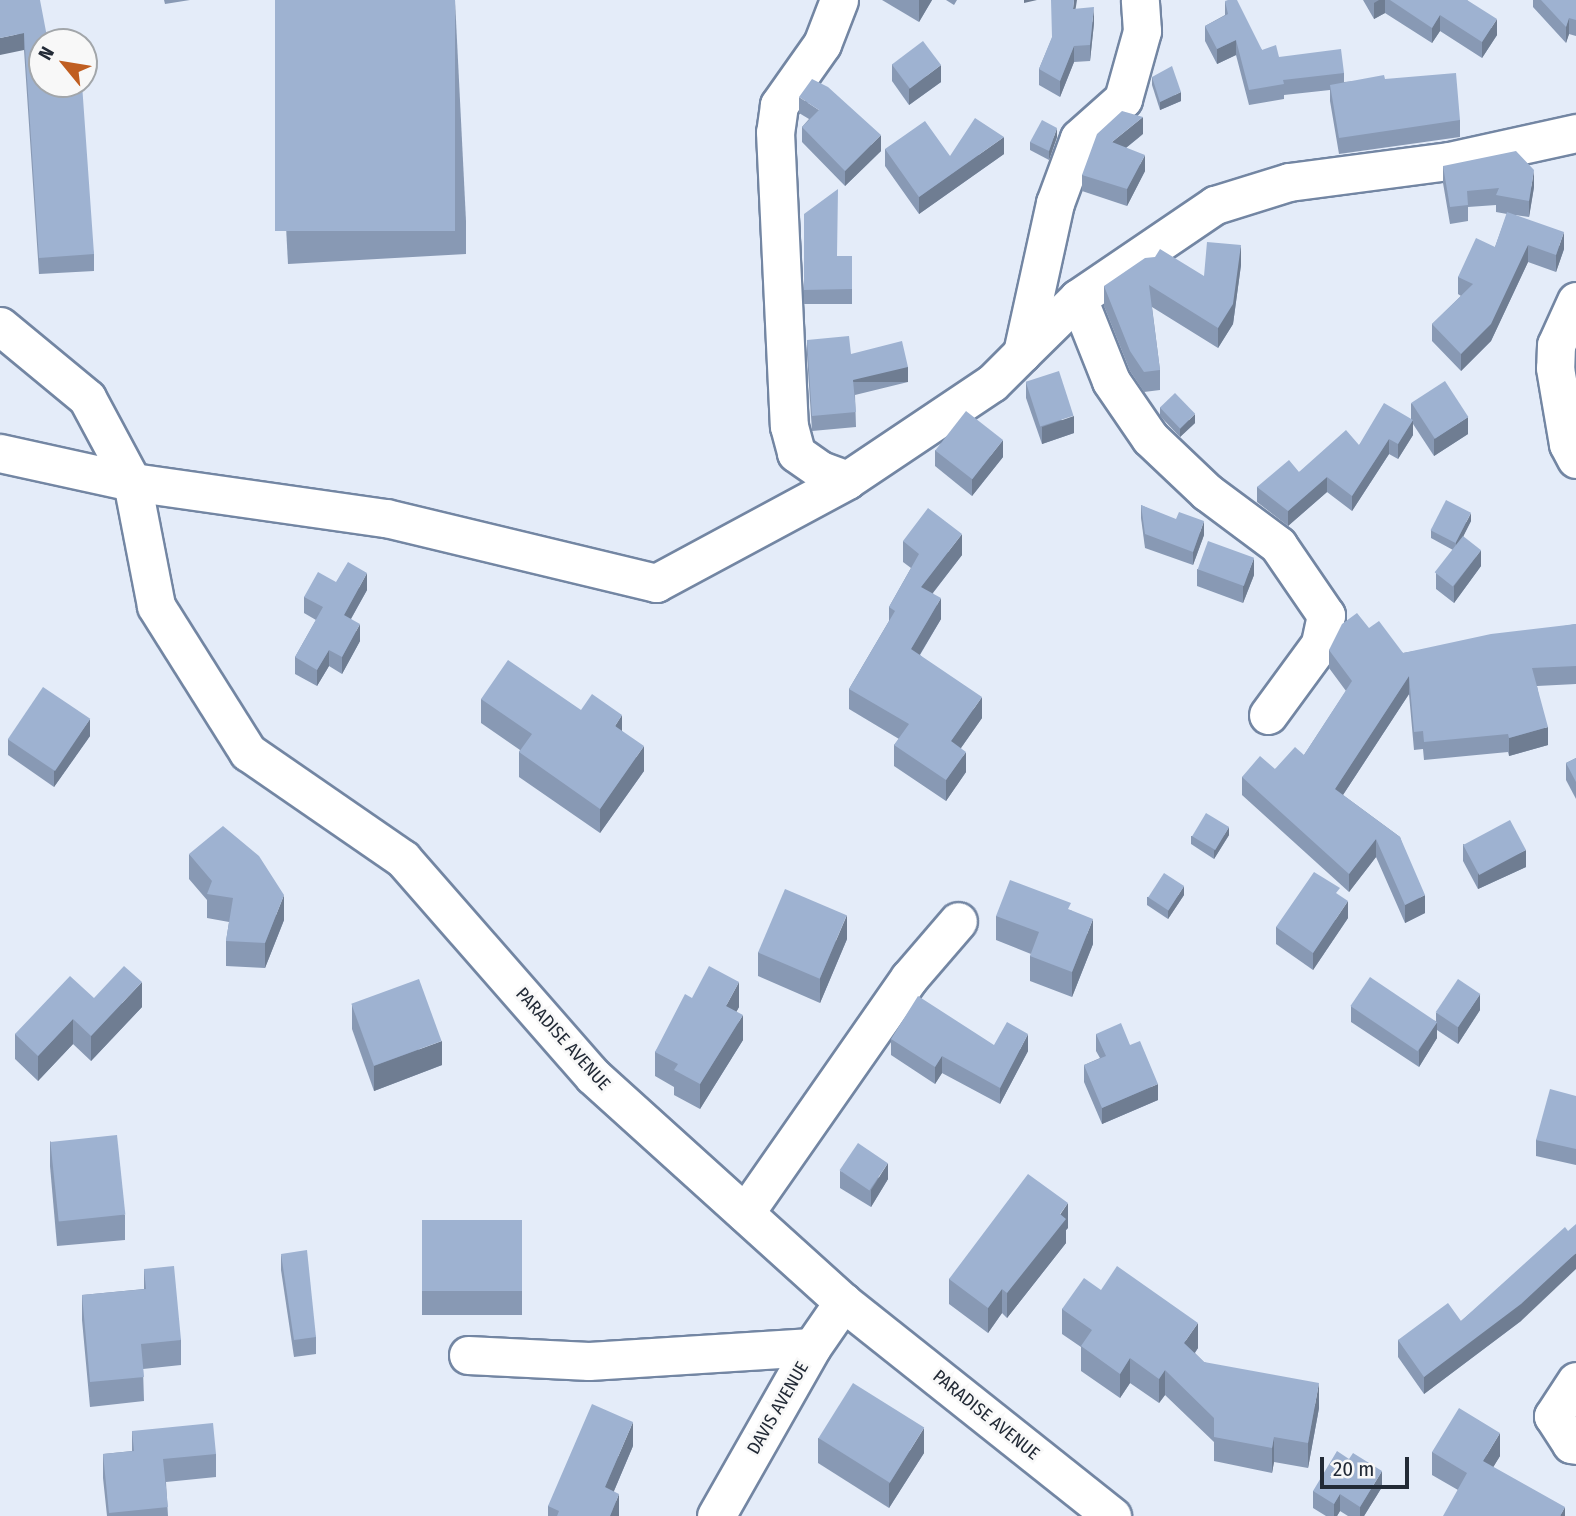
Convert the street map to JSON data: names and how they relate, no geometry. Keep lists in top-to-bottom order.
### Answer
{
  "streets": {
    "street": ["PARADISE AVENUE", "DAVIS AVENUE"]
  },
  "crossings": [
    ["PARADISE AVENUE", "DAVIS AVENUE"]
  ],
  "scale_bar": "20 m",
  "north": "top left"
}
